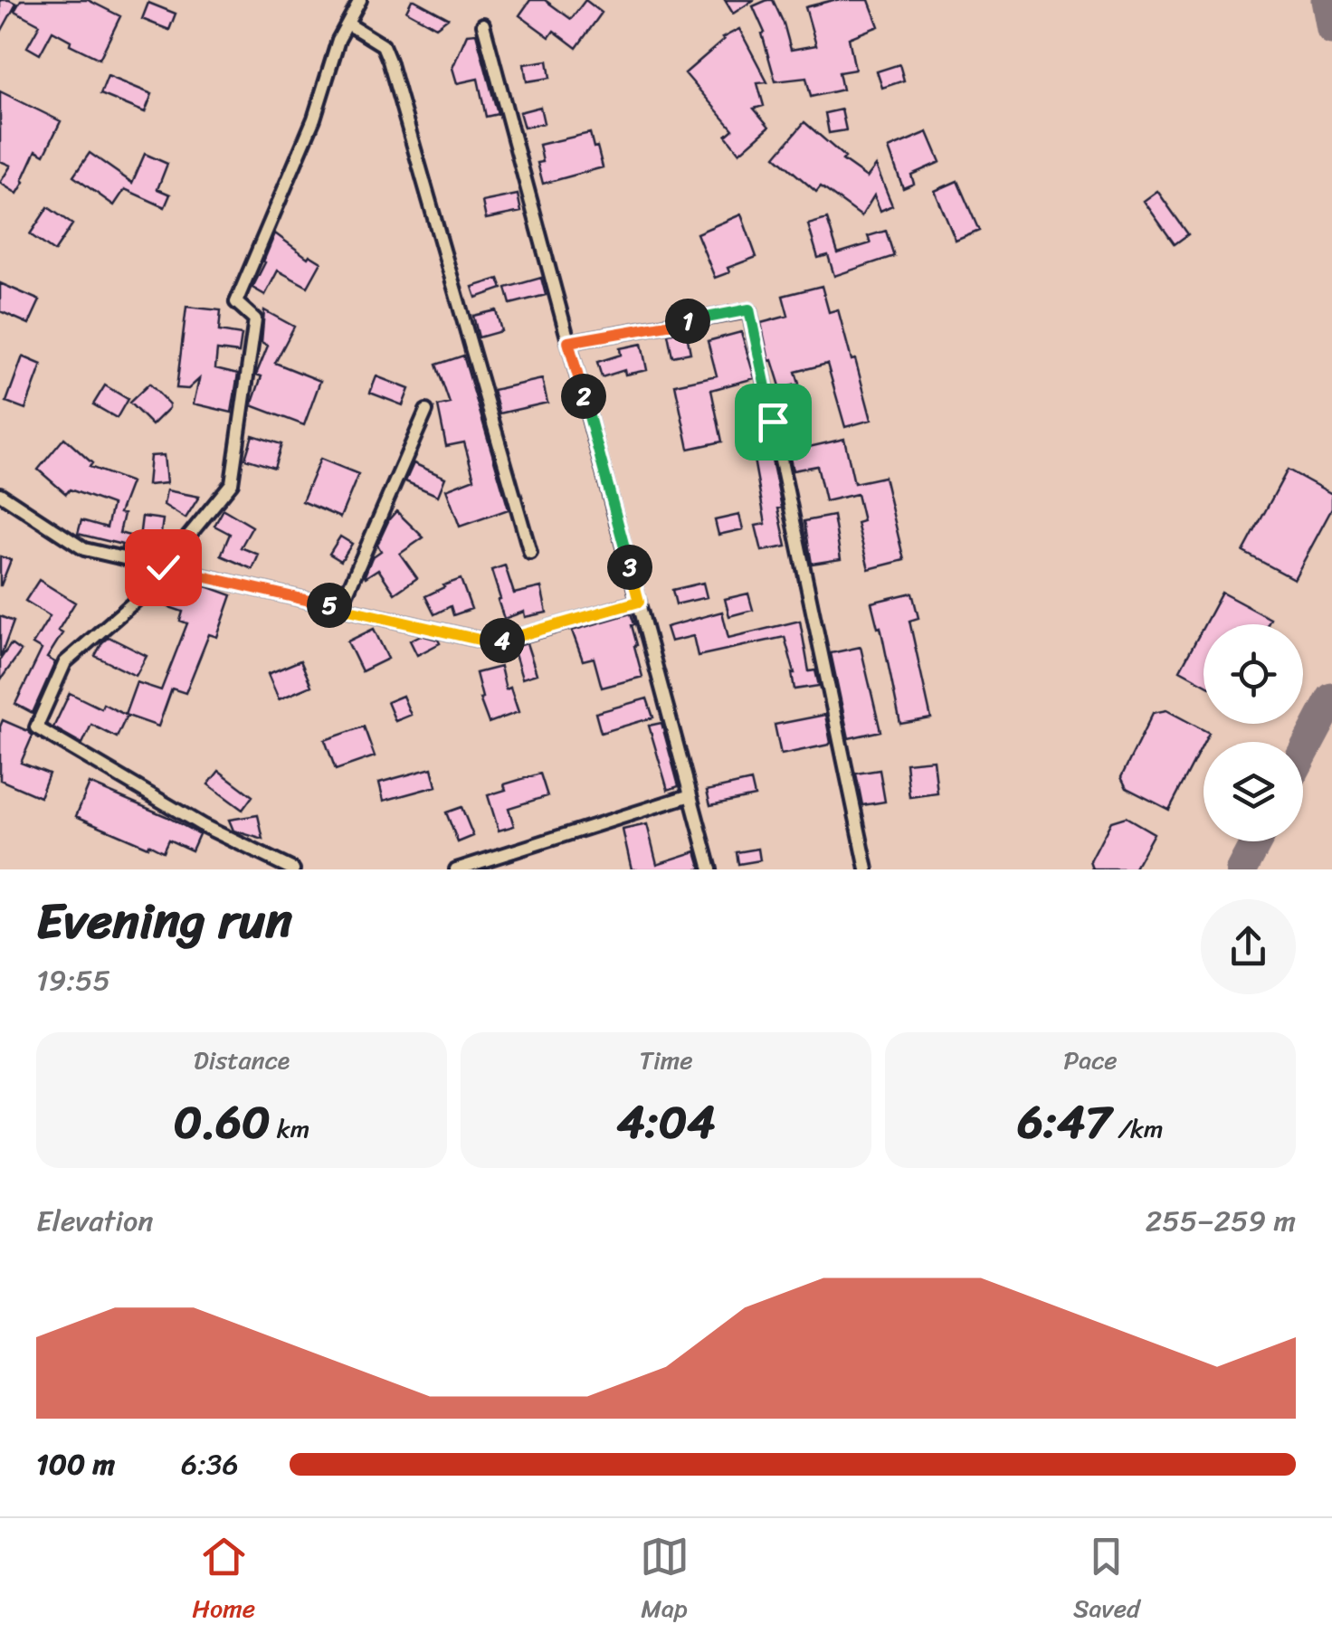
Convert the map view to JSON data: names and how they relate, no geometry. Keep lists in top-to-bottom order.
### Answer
{
  "page": {
    "pins": [
      "1",
      "2",
      "3",
      "5",
      "4"
    ],
    "heading": ["Evening run", "19:55"],
    "stats": [
      ["Distance", "0.60 km"],
      ["Time", "4:04"],
      ["Pace", "6:47 /km"]
    ],
    "chart": ["Elevation", "255–259 m"],
    "list": [
      {
        "name": "100 m",
        "note": "6:36"
      }
    ],
    "tabs": ["Home", "Map", "Saved"]
  }
}
